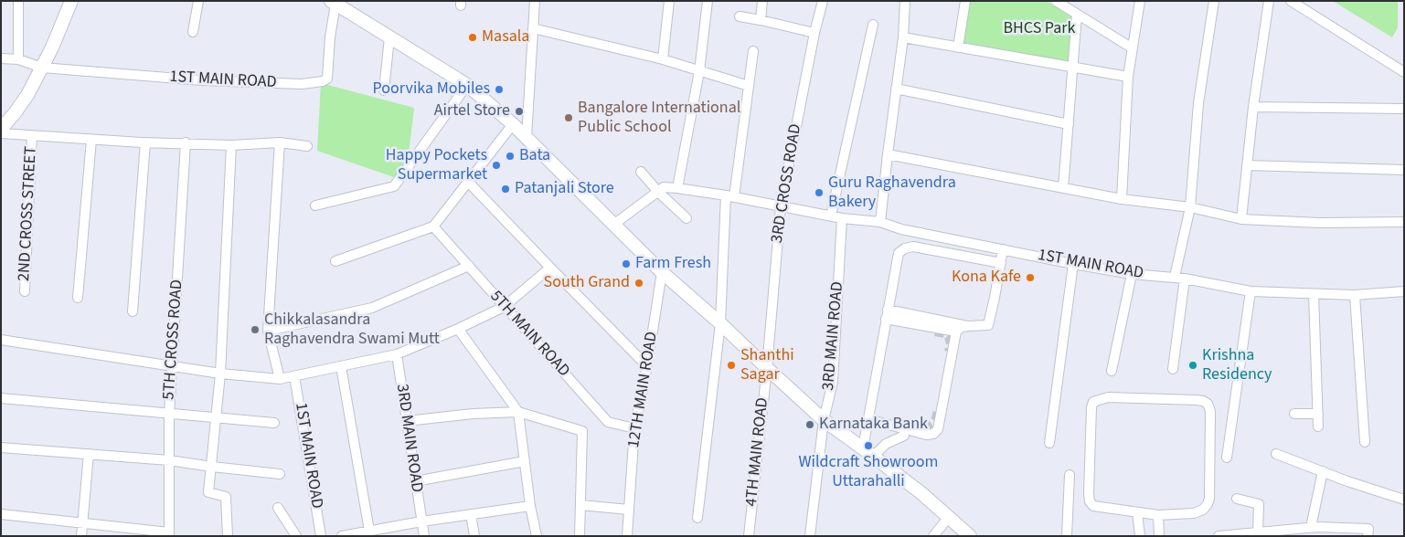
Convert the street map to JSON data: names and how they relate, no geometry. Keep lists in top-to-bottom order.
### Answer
{
  "streets": {
    "street": [
      "1ST MAIN ROAD",
      "3RD CROSS ROAD",
      "2ND CROSS STREET",
      "5TH MAIN ROAD",
      "3RD MAIN ROAD",
      "5TH CROSS ROAD",
      "12TH MAIN ROAD",
      "4TH MAIN ROAD"
    ]
  },
  "crossings": [
    ["1ST MAIN ROAD", "3RD CROSS ROAD"],
    ["1ST MAIN ROAD", "3RD MAIN ROAD"],
    ["3RD CROSS ROAD", "4TH MAIN ROAD"],
    ["5TH MAIN ROAD", "12TH MAIN ROAD"]
  ],
  "parks": ["BHCS Park"],
  "places": [
    "Masala",
    "Poorvika Mobiles",
    "Airtel Store",
    "Bangalore International Public School",
    "Bata",
    "Happy Pockets Supermarket",
    "Patanjali Store",
    "Guru Raghavendra Bakery",
    "Farm Fresh",
    "Kona Kafe",
    "South Grand",
    "Chikkalasandra Raghavendra Swami Mutt",
    "Shanthi Sagar",
    "Krishna Residency",
    "Karnataka Bank",
    "Wildcraft Showroom Uttarahalli"
  ]
}
